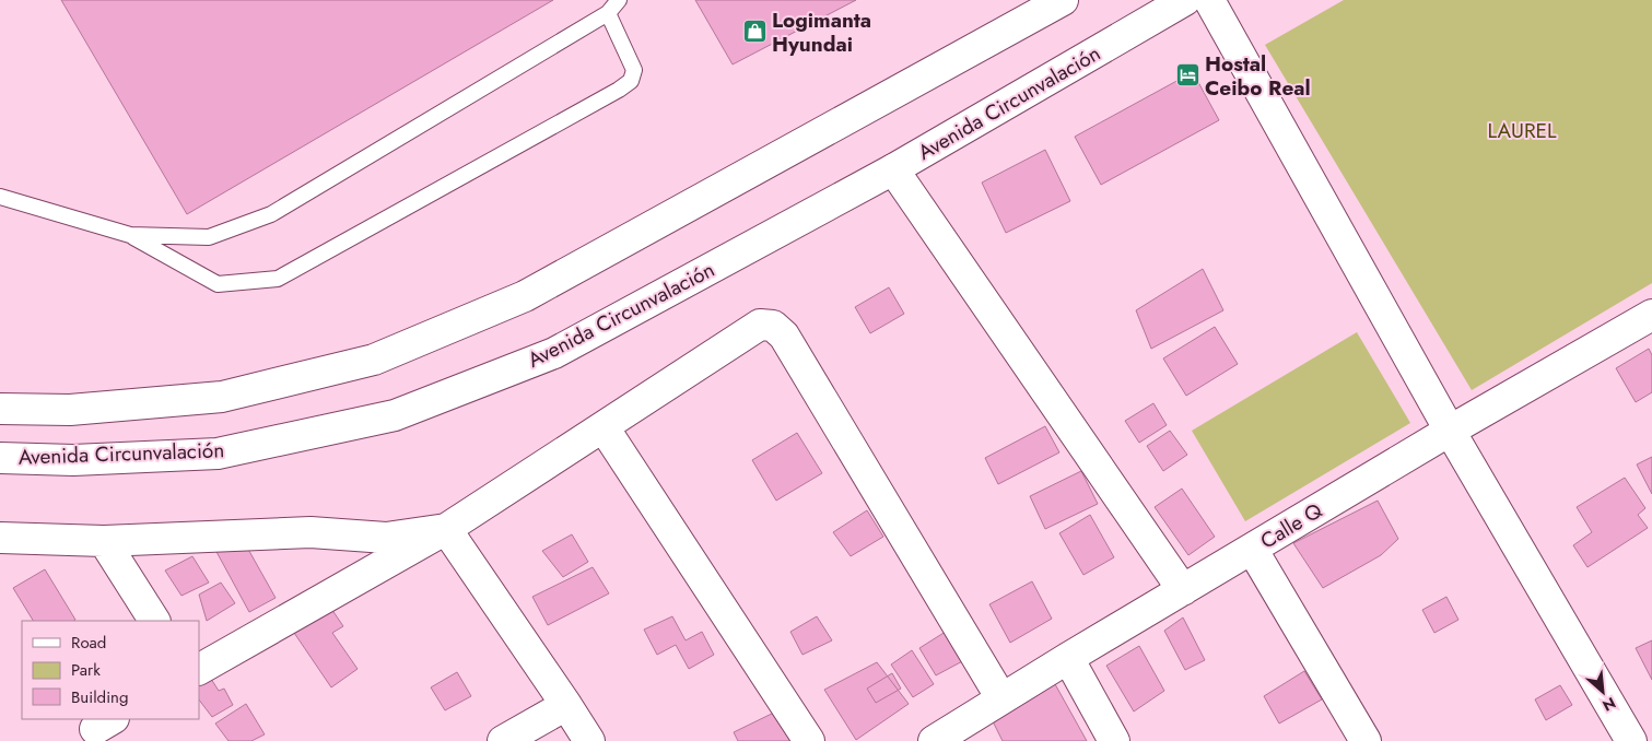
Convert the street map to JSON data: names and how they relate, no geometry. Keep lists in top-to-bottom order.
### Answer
{
  "streets": {
    "main road": ["Avenida Circunvalación", "Calle Q"]
  },
  "parks": ["LAUREL"],
  "places": {
    "shop": ["Logimanta Hyundai"],
    "hotel": ["Hostal Ceibo Real"]
  },
  "legend": ["Road", "Park", "Building"],
  "north": "bottom right"
}
